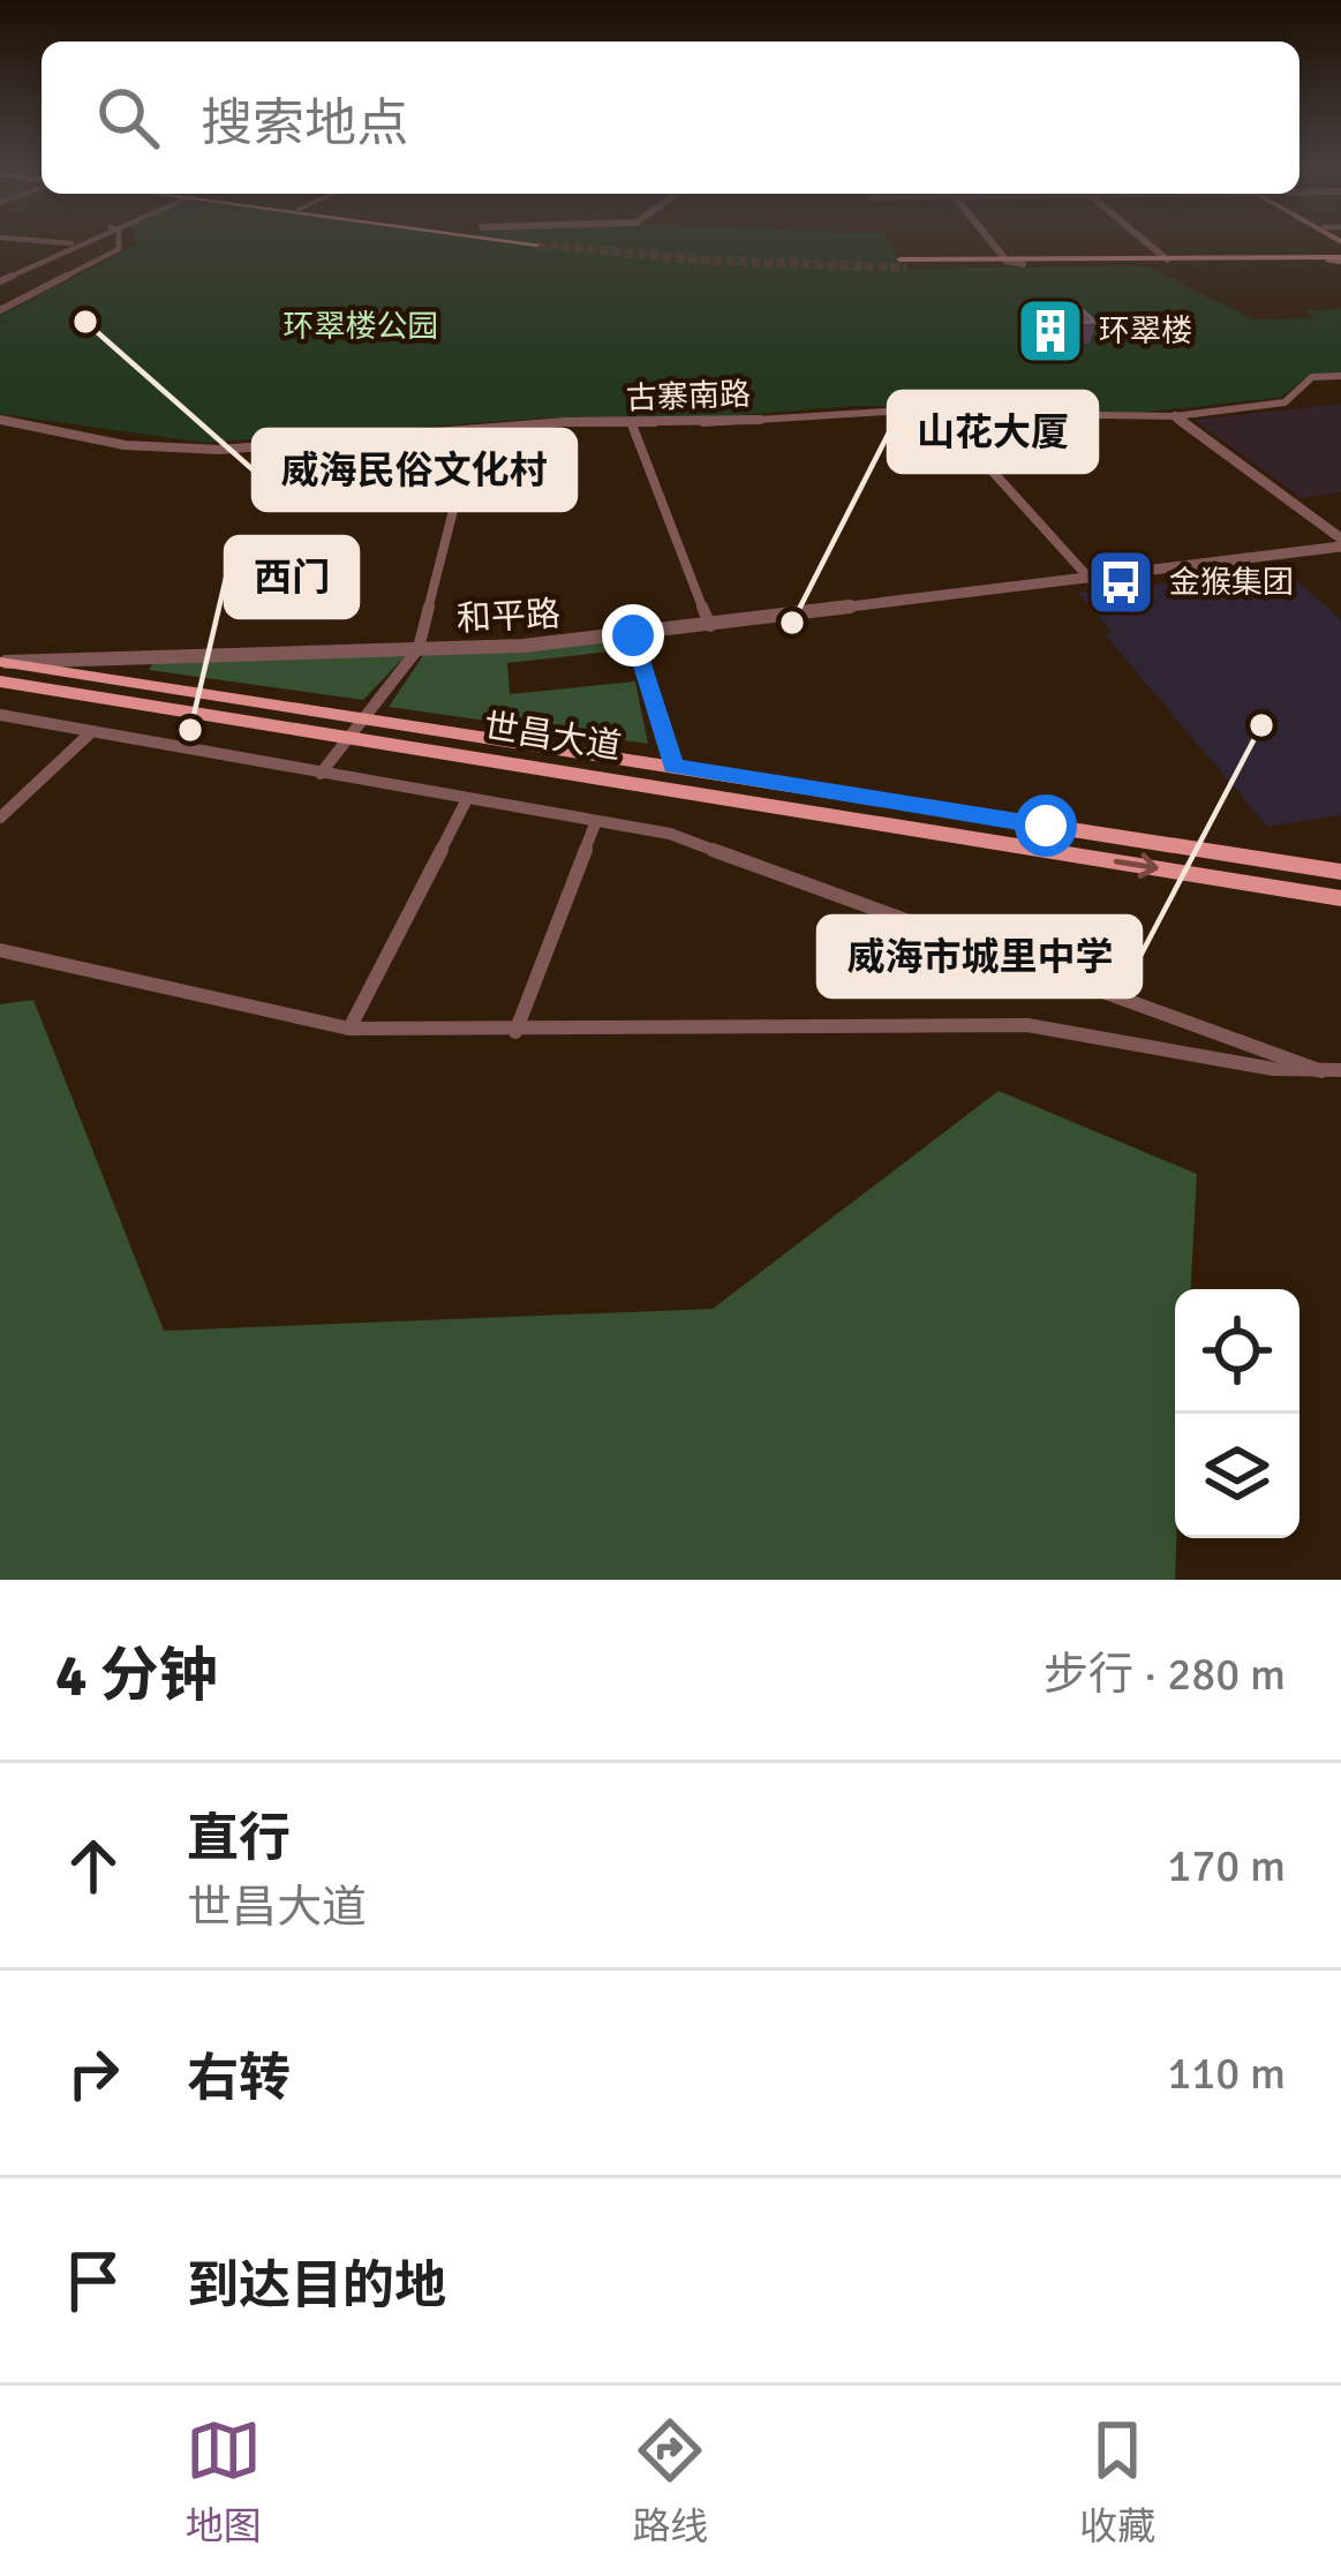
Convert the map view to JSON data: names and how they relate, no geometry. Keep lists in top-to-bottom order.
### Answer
{
  "streets": {
    "main road": ["世昌大道"],
    "street": ["古寨南路", "和平路"]
  },
  "crossings": [
    ["和平路", "世昌大道"]
  ],
  "parks": ["环翠楼公园"],
  "places": {
    "other": [
      "威海民俗文化村",
      "山花大厦",
      "威海市城里中学",
      "西门"
    ],
    "building": ["环翠楼"],
    "bus stop": ["金猴集团"]
  },
  "page": {
    "search": "搜索地点",
    "heading": ["4 分钟", "步行 · 280 m"],
    "list": [
      ["直行", "世昌大道", "170 m"],
      ["右转", "110 m"],
      "到达目的地"
    ],
    "nav": ["地图", "路线", "收藏"]
  }
}
